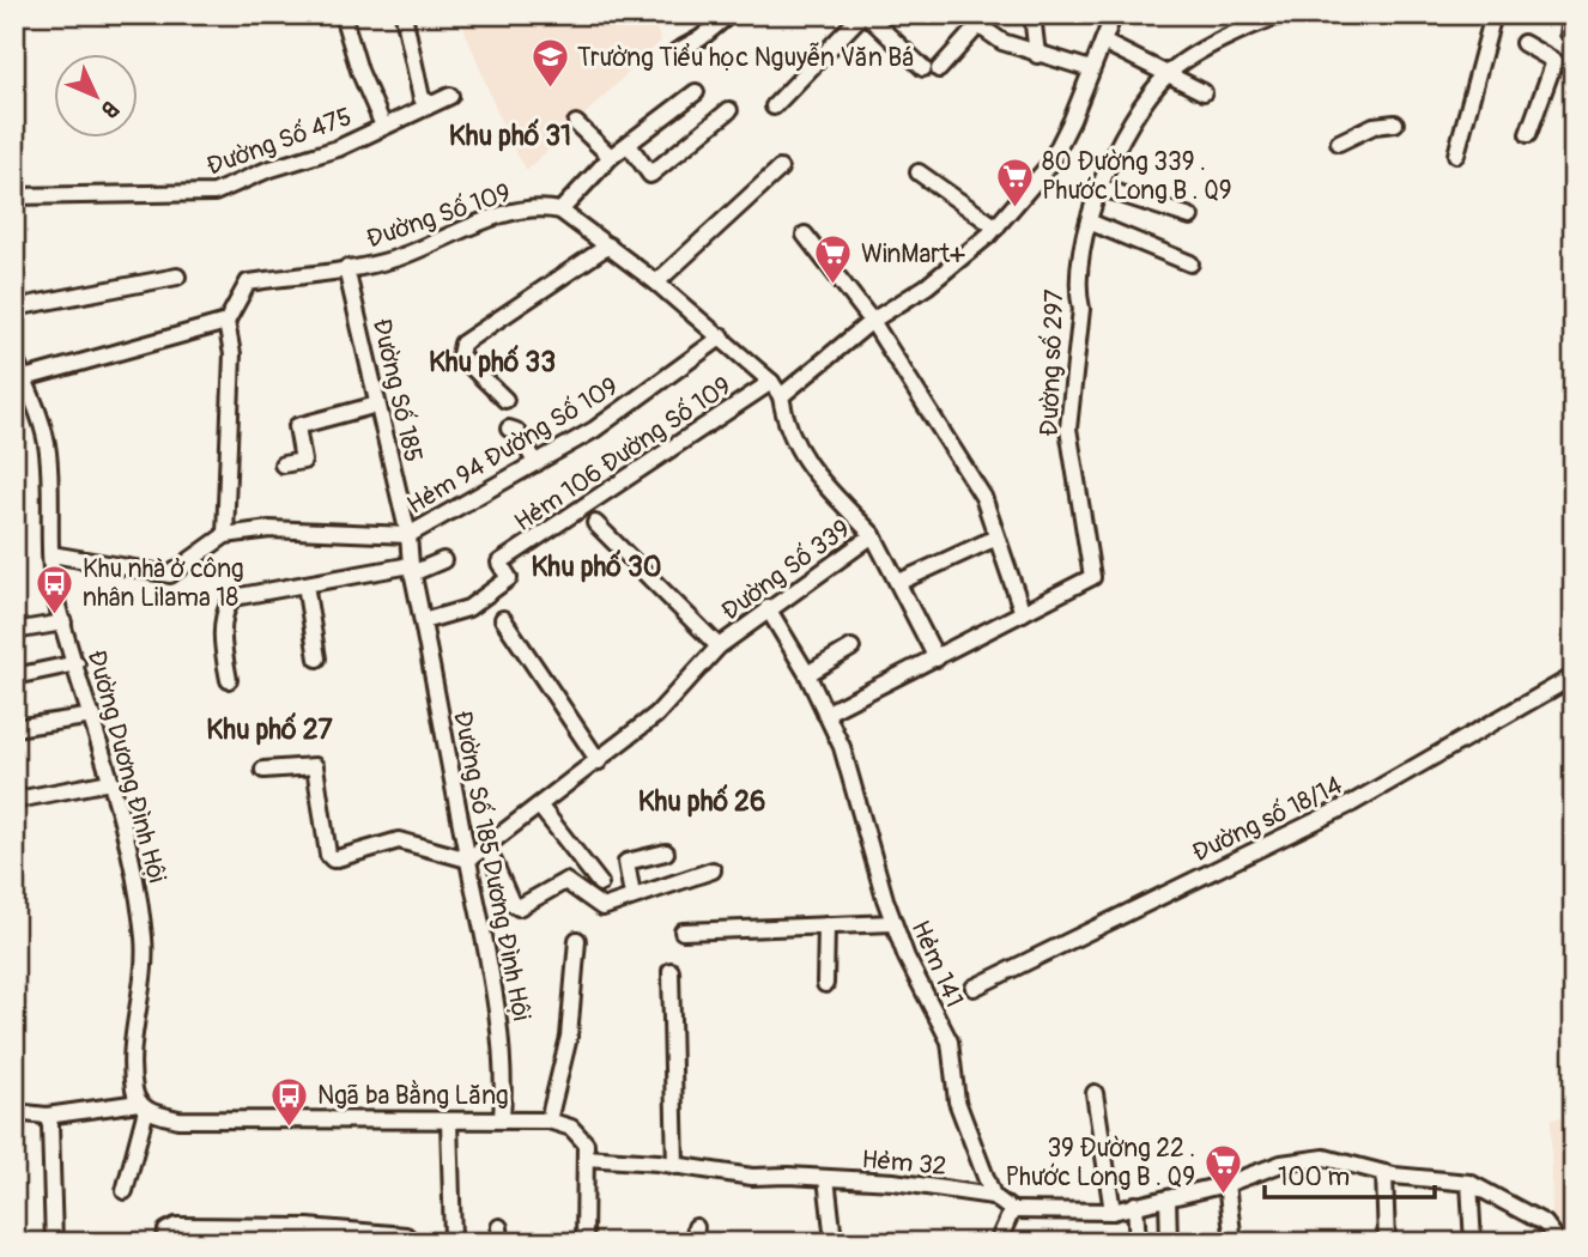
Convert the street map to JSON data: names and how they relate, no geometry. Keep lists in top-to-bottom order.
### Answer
{
  "streets": {
    "street": [
      "Đường Số 475",
      "Đường Số 109",
      "Đường số 297",
      "Đường Số 185",
      "Hẻm 94 Đường Số 109",
      "Hẻm 106 Đường Số 109",
      "Đường Số 339",
      "Đường Dương Đình Hội",
      "Đường số 18/14",
      "Đường Số 185 Dương Đình Hội",
      "Hẻm 141",
      "Hẻm 32"
    ]
  },
  "crossings": [
    ["Đường Số 109", "Đường Số 185"],
    ["Đường số 297", "Hẻm 141"],
    ["Đường Số 185", "Hẻm 94 Đường Số 109"],
    ["Đường Số 185", "Hẻm 106 Đường Số 109"],
    ["Đường Số 185", "Đường Số 185 Dương Đình Hội"],
    ["Hẻm 106 Đường Số 109", "Đường Số 185 Dương Đình Hội"],
    ["Đường Số 339", "Đường Số 185 Dương Đình Hội"],
    ["Đường Số 339", "Hẻm 141"],
    ["Hẻm 141", "Hẻm 32"]
  ],
  "districts": [
    "Khu phố 31",
    "Khu phố 33",
    "Khu phố 30",
    "Khu phố 27",
    "Khu phố 26"
  ],
  "places": {
    "school or university": ["Trường Tiểu học Nguyễn Văn Bá"],
    "supermarket": ["80 Đường 339 . Phước Long B . Q9", "WinMart+", "39 Đường 22 . Phước Long B . Q9"],
    "bus stop": ["Khu nhà ở công nhân Lilama 18", "Ngã ba Bằng Lăng"]
  },
  "scale_bar": "100 m",
  "north": "bottom right"
}
